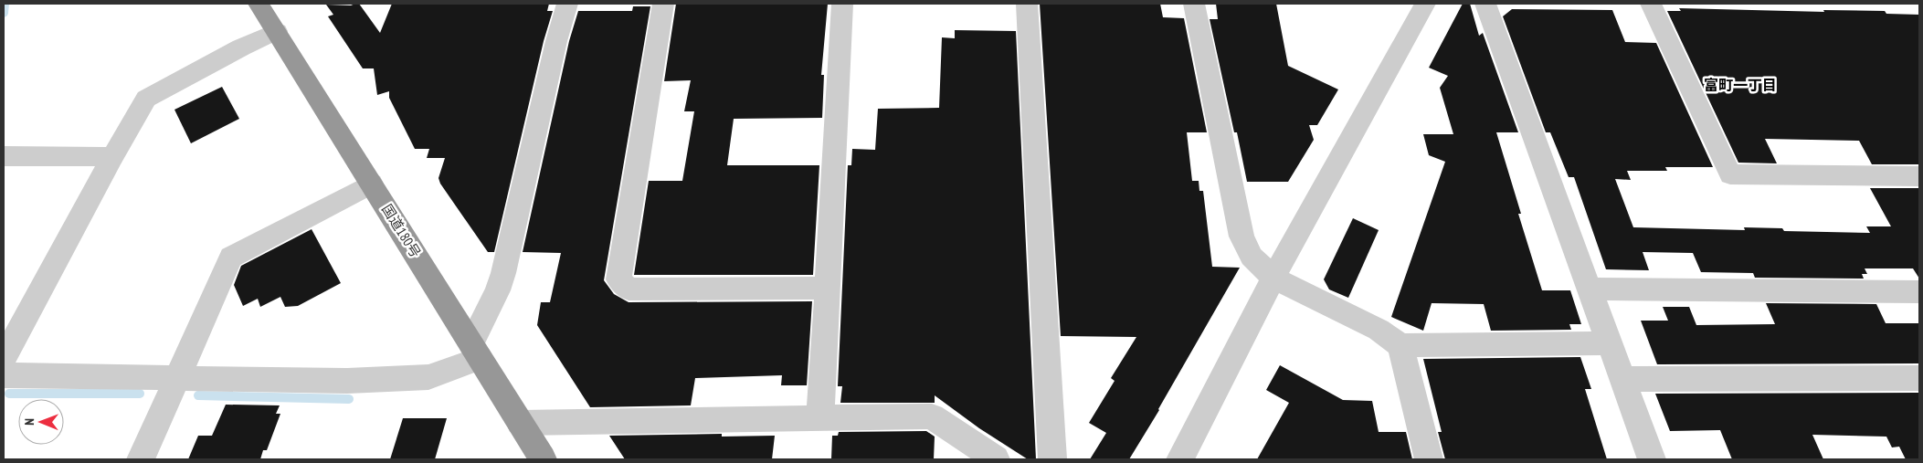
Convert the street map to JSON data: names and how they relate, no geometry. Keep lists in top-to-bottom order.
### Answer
{
  "streets": {
    "highway": ["国道180号"]
  },
  "districts": ["富町一丁目"],
  "north": "left"
}
